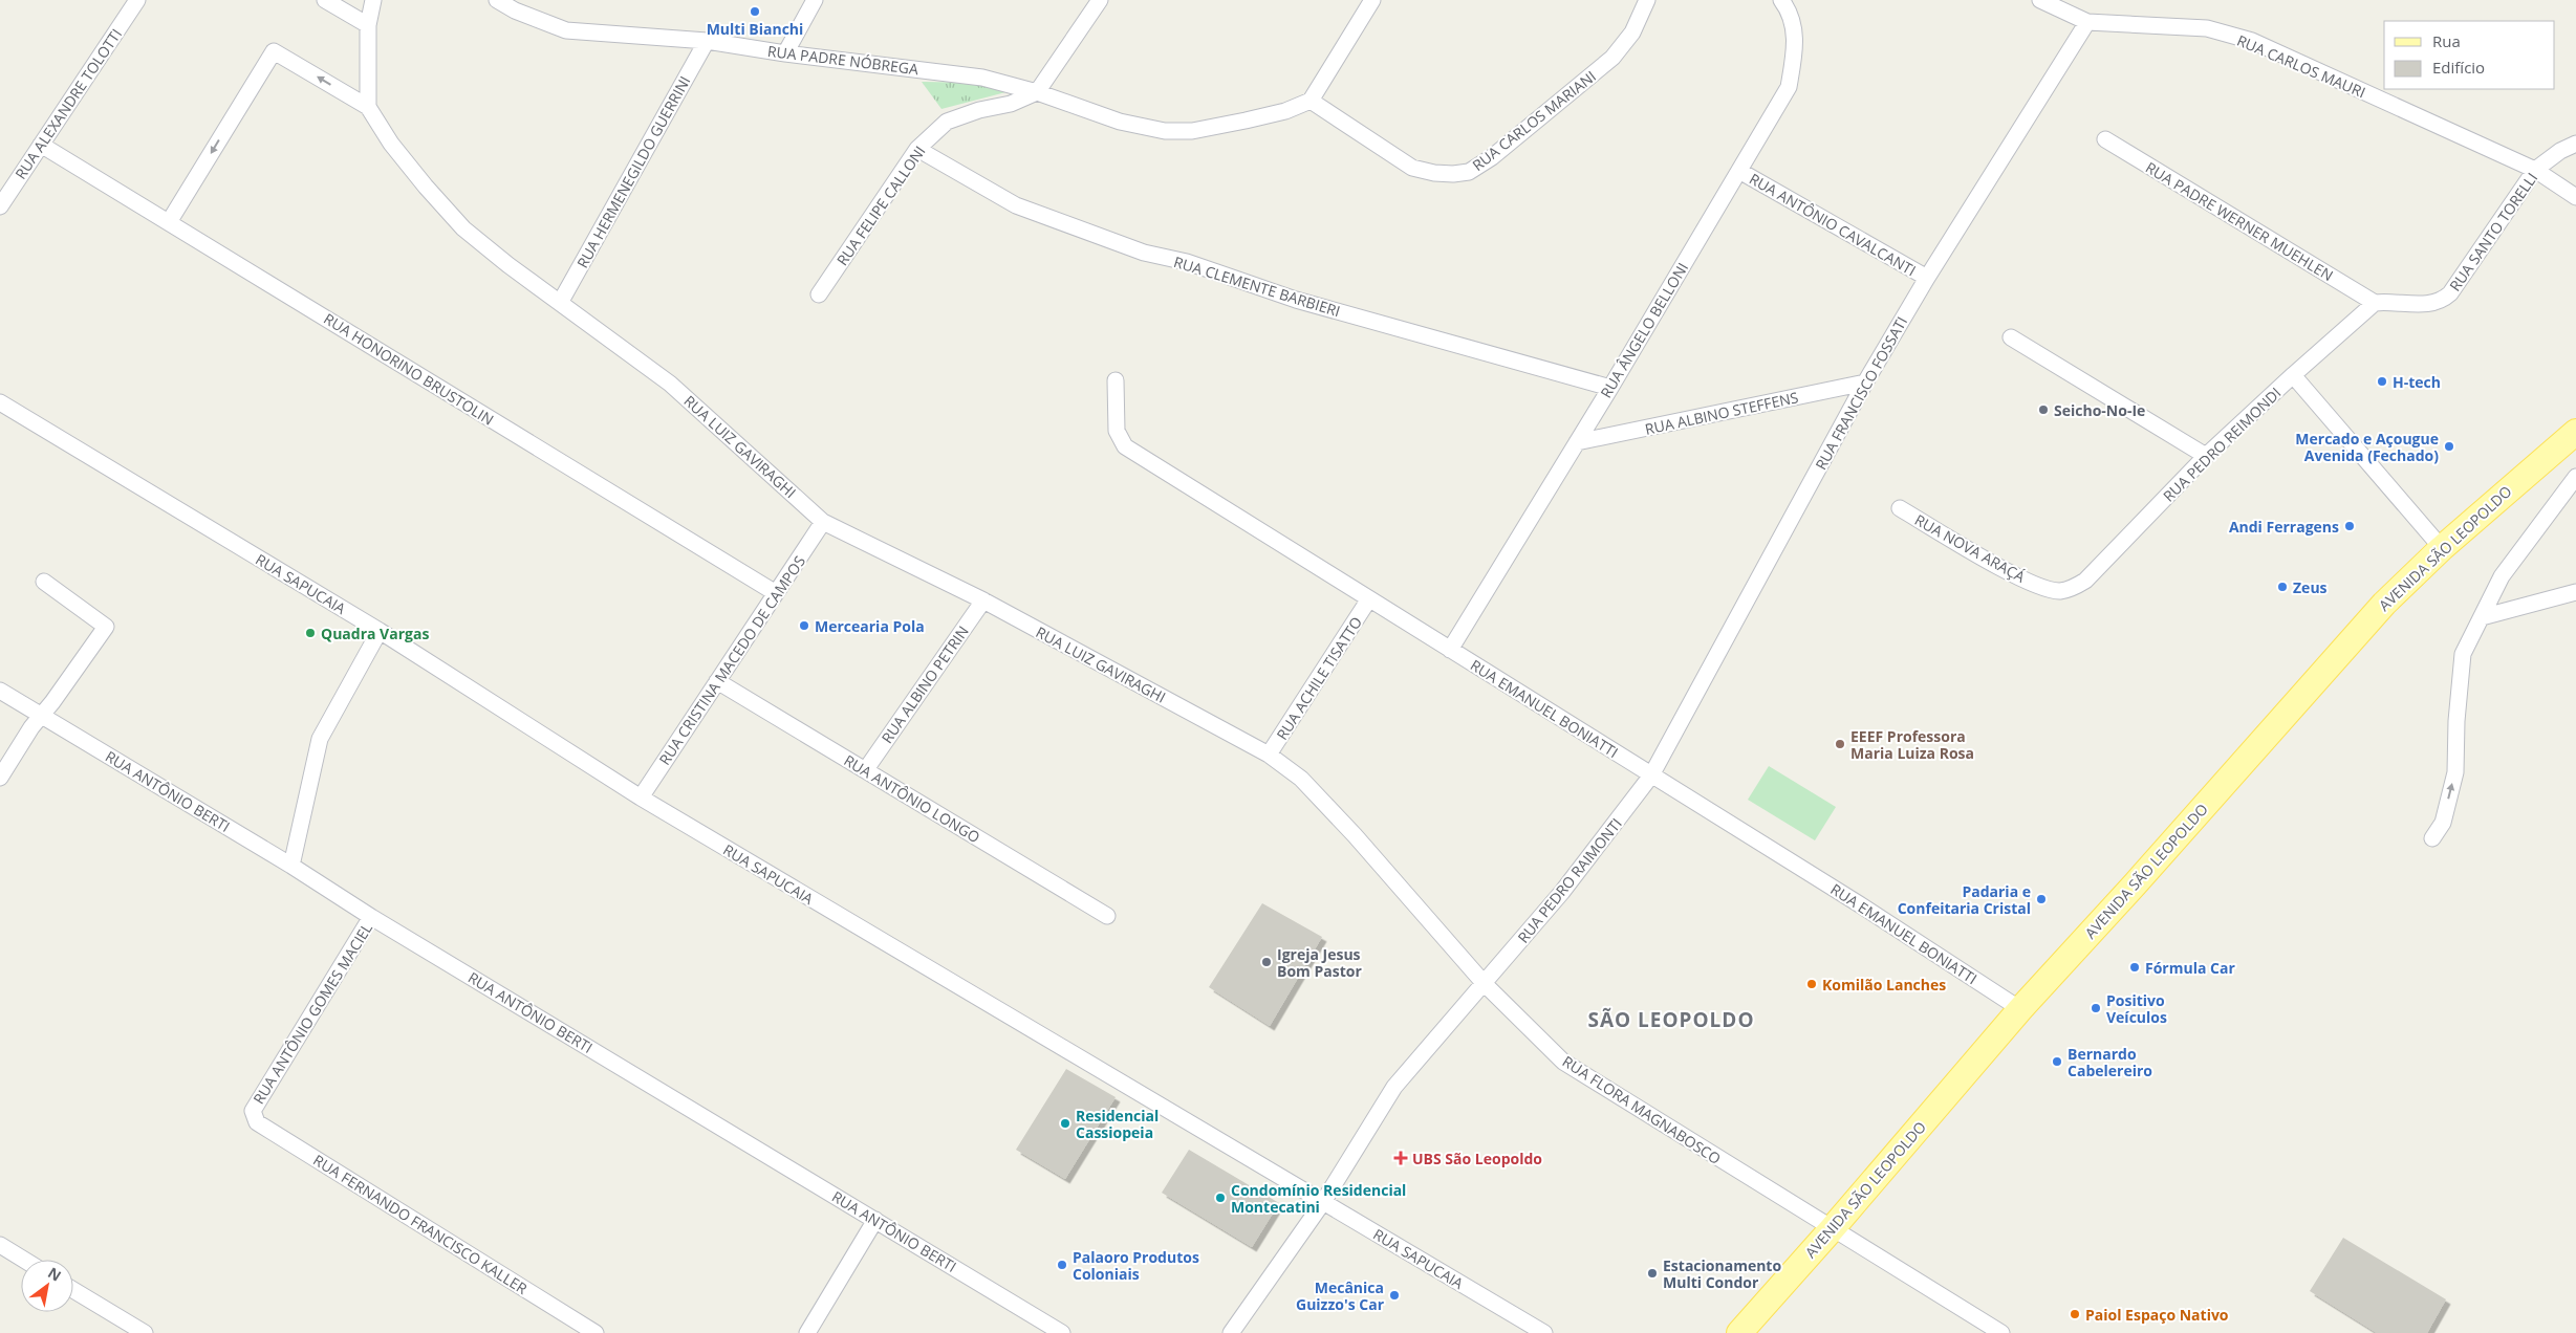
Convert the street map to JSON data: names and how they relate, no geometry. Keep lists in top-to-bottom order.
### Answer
{
  "streets": {
    "main road": ["AVENIDA SÃO LEOPOLDO"],
    "street": [
      "RUA PADRE NÓBREGA",
      "RUA CARLOS MAURI",
      "RUA ALEXANDRE TOLOTTI",
      "RUA CARLOS MARIANI",
      "RUA HERMENEGILDO GUERRINI",
      "RUA FELIPE CALLONI",
      "RUA PADRE WERNER MUEHLEN",
      "RUA ANTÔNIO CAVALCANTI",
      "RUA SANTO TORELLI",
      "RUA CLEMENTE BARBIERI",
      "RUA ÂNGELO BELLONI",
      "RUA HONORINO BRUSTOLIN",
      "RUA FRANCISCO FOSSATI",
      "RUA ALBINO STEFFENS",
      "RUA PEDRO REIMONDI",
      "RUA LUIZ GAVIRAGHI",
      "RUA NOVA ARAÇÁ",
      "RUA SAPUCAIA",
      "RUA CRISTINA MACEDO DE CAMPOS",
      "RUA ACHILE TISATTO",
      "RUA ALBINO PETRIN",
      "RUA EMANUEL BONIATTI",
      "RUA ANTÔNIO BERTI",
      "RUA ANTÔNIO LONGO",
      "RUA PEDRO RAIMONTI",
      "RUA ANTÔNIO GOMES MACIEL",
      "RUA FLORA MAGNABOSCO",
      "RUA FERNANDO FRANCISCO KALLER"
    ]
  },
  "crossings": [
    ["RUA PADRE NÓBREGA", "RUA CARLOS MARIANI"],
    ["RUA PADRE NÓBREGA", "RUA HERMENEGILDO GUERRINI"],
    ["RUA PADRE NÓBREGA", "RUA FELIPE CALLONI"],
    ["RUA CARLOS MAURI", "RUA SANTO TORELLI"],
    ["RUA CARLOS MAURI", "RUA FRANCISCO FOSSATI"],
    ["RUA ALEXANDRE TOLOTTI", "RUA HONORINO BRUSTOLIN"],
    ["RUA HERMENEGILDO GUERRINI", "RUA LUIZ GAVIRAGHI"],
    ["RUA FELIPE CALLONI", "RUA CLEMENTE BARBIERI"],
    ["RUA PADRE WERNER MUEHLEN", "RUA SANTO TORELLI"],
    ["RUA PADRE WERNER MUEHLEN", "RUA PEDRO REIMONDI"],
    ["RUA ANTÔNIO CAVALCANTI", "RUA ÂNGELO BELLONI"],
    ["RUA ANTÔNIO CAVALCANTI", "RUA FRANCISCO FOSSATI"],
    ["RUA SANTO TORELLI", "RUA PEDRO REIMONDI"],
    ["RUA CLEMENTE BARBIERI", "RUA ÂNGELO BELLONI"],
    ["RUA ÂNGELO BELLONI", "RUA ALBINO STEFFENS"],
    ["RUA ÂNGELO BELLONI", "RUA EMANUEL BONIATTI"],
    ["RUA HONORINO BRUSTOLIN", "RUA CRISTINA MACEDO DE CAMPOS"],
    ["RUA FRANCISCO FOSSATI", "RUA ALBINO STEFFENS"],
    ["RUA FRANCISCO FOSSATI", "RUA EMANUEL BONIATTI"],
    ["RUA FRANCISCO FOSSATI", "RUA PEDRO RAIMONTI"],
    ["RUA PEDRO REIMONDI", "RUA NOVA ARAÇÁ"],
    ["RUA LUIZ GAVIRAGHI", "RUA CRISTINA MACEDO DE CAMPOS"],
    ["RUA LUIZ GAVIRAGHI", "RUA ACHILE TISATTO"],
    ["RUA LUIZ GAVIRAGHI", "RUA ALBINO PETRIN"],
    ["RUA LUIZ GAVIRAGHI", "RUA FLORA MAGNABOSCO"],
    ["AVENIDA SÃO LEOPOLDO", "RUA EMANUEL BONIATTI"],
    ["AVENIDA SÃO LEOPOLDO", "RUA FLORA MAGNABOSCO"],
    ["RUA SAPUCAIA", "RUA CRISTINA MACEDO DE CAMPOS"],
    ["RUA SAPUCAIA", "RUA PEDRO RAIMONTI"],
    ["RUA CRISTINA MACEDO DE CAMPOS", "RUA ANTÔNIO LONGO"],
    ["RUA ACHILE TISATTO", "RUA EMANUEL BONIATTI"],
    ["RUA ACHILE TISATTO", "RUA FLORA MAGNABOSCO"],
    ["RUA ALBINO PETRIN", "RUA ANTÔNIO LONGO"],
    ["RUA EMANUEL BONIATTI", "RUA PEDRO RAIMONTI"],
    ["RUA ANTÔNIO BERTI", "RUA ANTÔNIO GOMES MACIEL"],
    ["RUA PEDRO RAIMONTI", "RUA FLORA MAGNABOSCO"],
    ["RUA ANTÔNIO GOMES MACIEL", "RUA FERNANDO FRANCISCO KALLER"]
  ],
  "districts": ["SÃO LEOPOLDO"],
  "places": {
    "other": [
      "Multi Bianchi",
      "H-tech",
      "Seicho-No-Ie",
      "Mercado e Açougue Avenida (Fechado)",
      "Andi Ferragens",
      "Zeus",
      "Mercearia Pola",
      "Quadra Vargas",
      "EEEF Professora Maria Luiza Rosa",
      "Padaria e Confeitaria Cristal",
      "Igreja Jesus Bom Pastor",
      "Fórmula Car",
      "Komilão Lanches",
      "Positivo Veículos",
      "Bernardo Cabelereiro",
      "Residencial Cassiopeia",
      "Condomínio Residencial Montecatini",
      "Palaoro Produtos Coloniais",
      "Estacionamento Multi Condor",
      "Mecânica Guizzo's Car",
      "Paiol Espaço Nativo"
    ],
    "health": ["UBS São Leopoldo"]
  },
  "legend": ["Rua", "Edifício"],
  "north": "top right"
}
